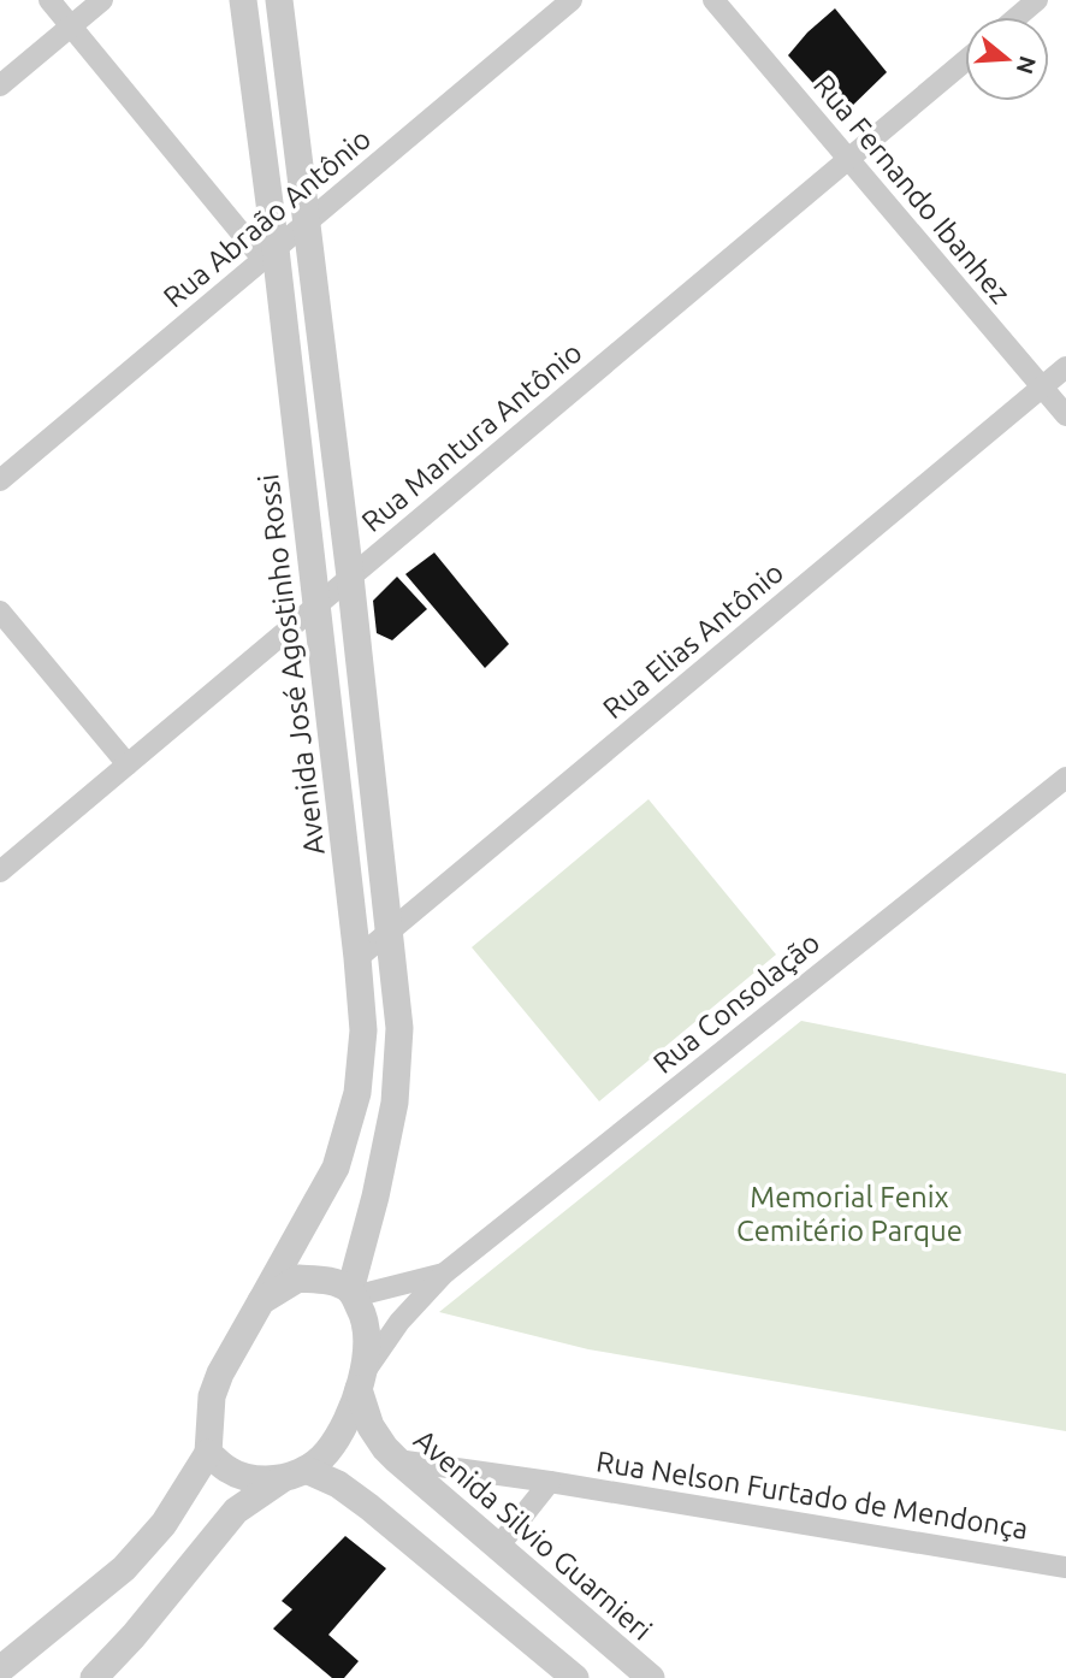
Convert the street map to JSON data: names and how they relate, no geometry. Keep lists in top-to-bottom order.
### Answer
{
  "streets": {
    "street": [
      "Rua Fernando Ibanhez",
      "Rua Abraão Antônio",
      "Rua Mantura Antônio",
      "Rua Elias Antônio",
      "Avenida José Agostinho Rossi",
      "Rua Consolação",
      "Rua Nelson Furtado de Mendonça",
      "Avenida Silvio Guarnieri"
    ]
  },
  "crossings": [
    ["Rua Fernando Ibanhez", "Rua Mantura Antônio"],
    ["Rua Fernando Ibanhez", "Rua Elias Antônio"],
    ["Rua Abraão Antônio", "Avenida José Agostinho Rossi"],
    ["Rua Mantura Antônio", "Avenida José Agostinho Rossi"],
    ["Rua Elias Antônio", "Avenida José Agostinho Rossi"],
    ["Avenida José Agostinho Rossi", "Rua Consolação"],
    ["Avenida José Agostinho Rossi", "Avenida Silvio Guarnieri"],
    ["Rua Consolação", "Avenida Silvio Guarnieri"],
    ["Rua Nelson Furtado de Mendonça", "Avenida Silvio Guarnieri"]
  ],
  "parks": ["Memorial Fenix Cemitério Parque"],
  "north": "right"
}
